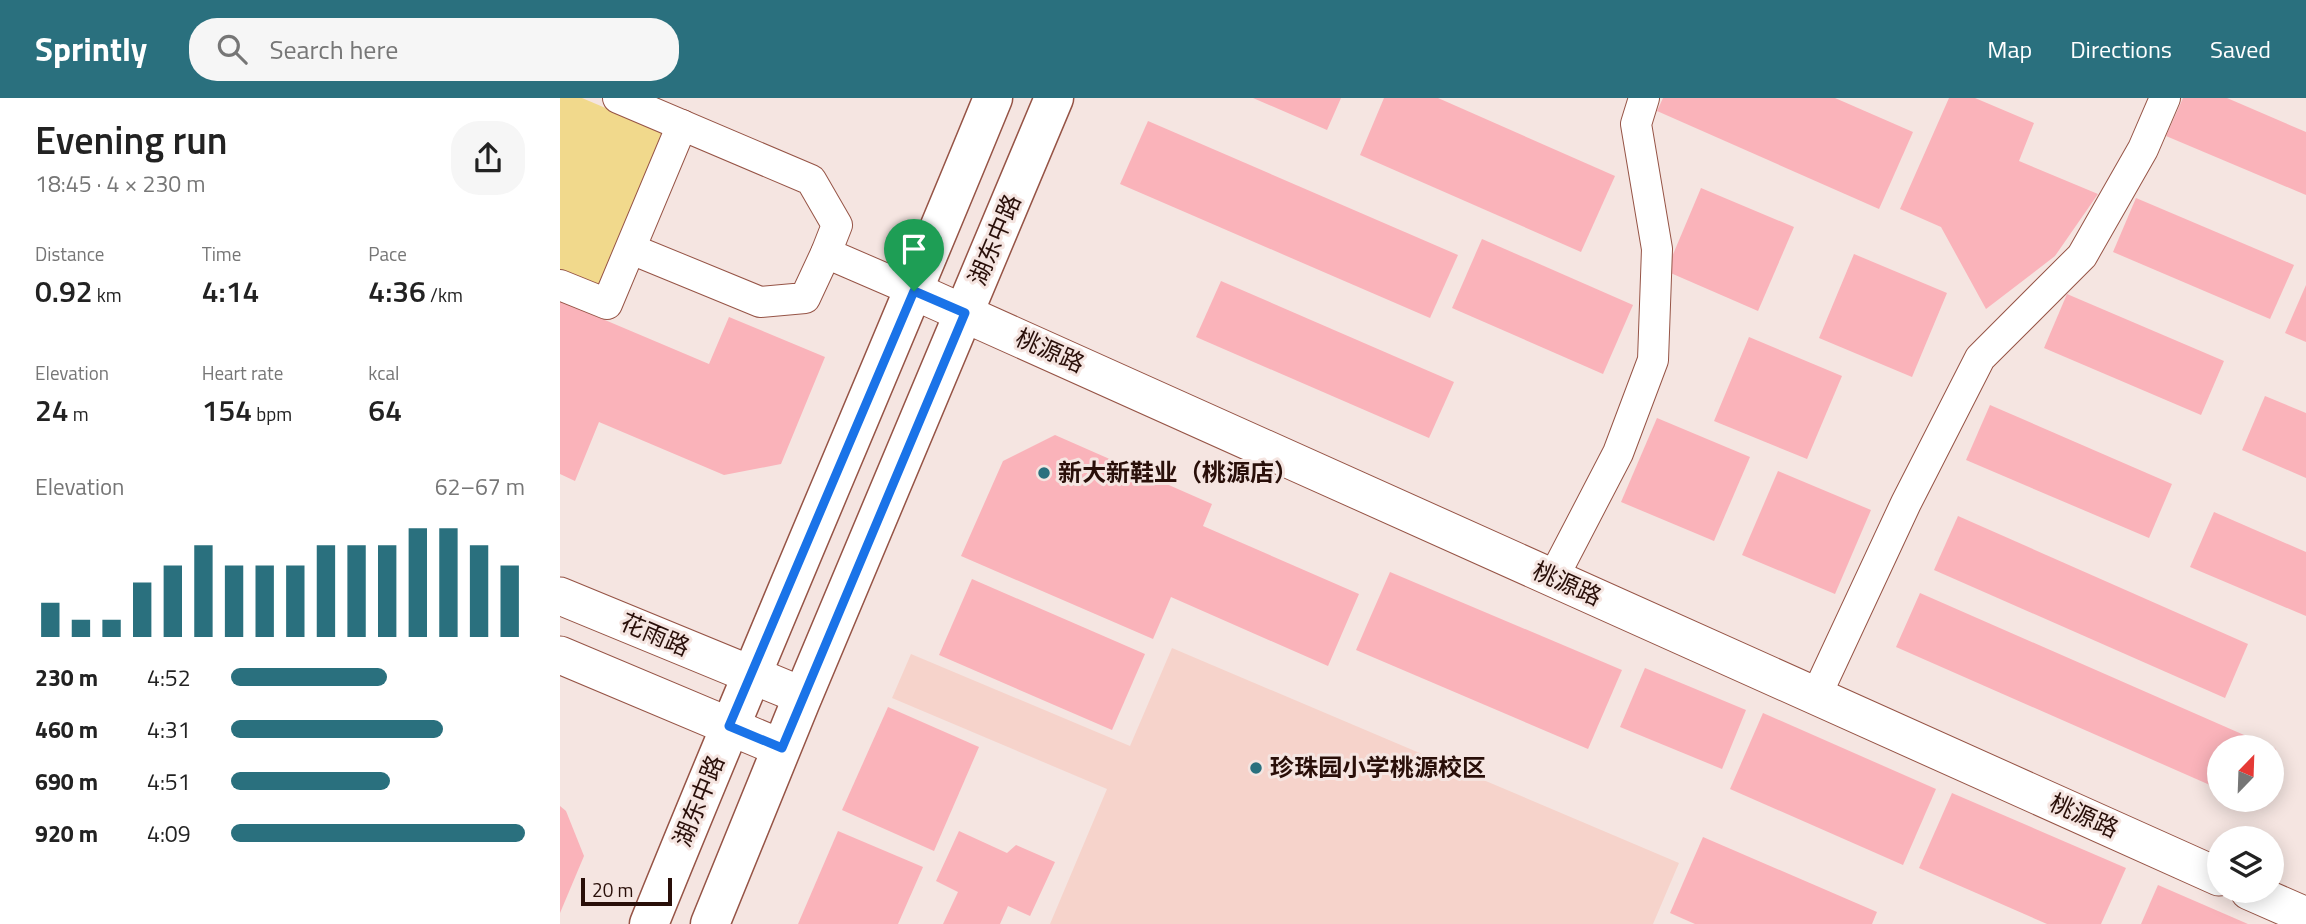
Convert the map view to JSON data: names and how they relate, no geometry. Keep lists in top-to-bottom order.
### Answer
{
  "streets": {
    "main road": ["湖东中路"],
    "street": ["桃源路", "花雨路"]
  },
  "crossings": [
    ["湖东中路", "桃源路"],
    ["湖东中路", "花雨路"]
  ],
  "places": ["新大新鞋业（桃源店）", "珍珠园小学桃源校区"],
  "scale_bar": "20 m",
  "north": "top right",
  "page": {
    "header": "Sprintly",
    "search": "Search here",
    "nav": ["Map", "Directions", "Saved"],
    "heading": ["Evening run", "18:45 · 4 × 230 m"],
    "stats": [
      ["Distance", "0.92 km"],
      ["Time", "4:14"],
      ["Pace", "4:36 /km"],
      ["Elevation", "24 m"],
      ["Heart rate", "154 bpm"],
      ["kcal", "64"]
    ],
    "chart": ["Elevation", "62–67 m"],
    "list": [
      {
        "name": "230 m",
        "note": "4:52"
      },
      {
        "name": "460 m",
        "note": "4:31"
      },
      {
        "name": "690 m",
        "note": "4:51"
      },
      {
        "name": "920 m",
        "note": "4:09"
      }
    ],
    "scale": "20 m"
  }
}
